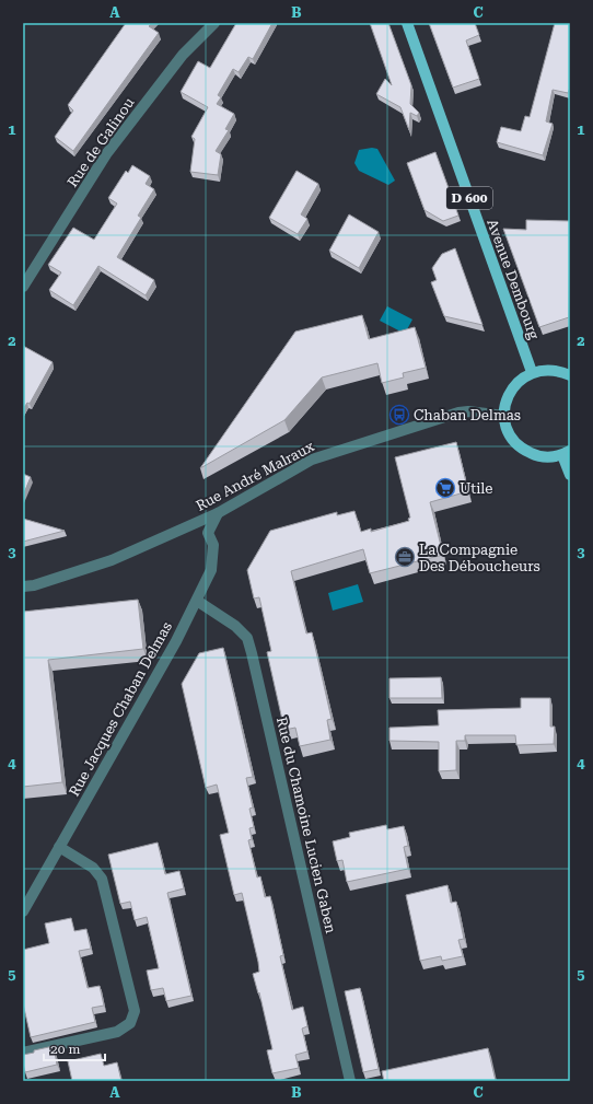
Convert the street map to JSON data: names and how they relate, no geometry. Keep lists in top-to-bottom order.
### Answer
{
  "streets": {
    "main road": ["D 600", "Avenue Dembourg"],
    "street": [
      "Rue de Galinou",
      "Rue André Malraux",
      "Rue Jacques Chaban Delmas",
      "Rue du Chamoine Lucien Gaben"
    ]
  },
  "crossings": [
    ["Rue André Malraux", "Rue Jacques Chaban Delmas"],
    ["Rue Jacques Chaban Delmas", "Rue du Chamoine Lucien Gaben"]
  ],
  "places": {
    "bus stop": ["Chaban Delmas"],
    "supermarket": ["Utile"],
    "office": ["La Compagnie Des Déboucheurs"]
  },
  "scale_bar": "20 m",
  "grid": {
    "columns": ["A", "B", "C"],
    "rows": [
      "1",
      "2",
      "3",
      "4",
      "5"
    ]
  }
}
